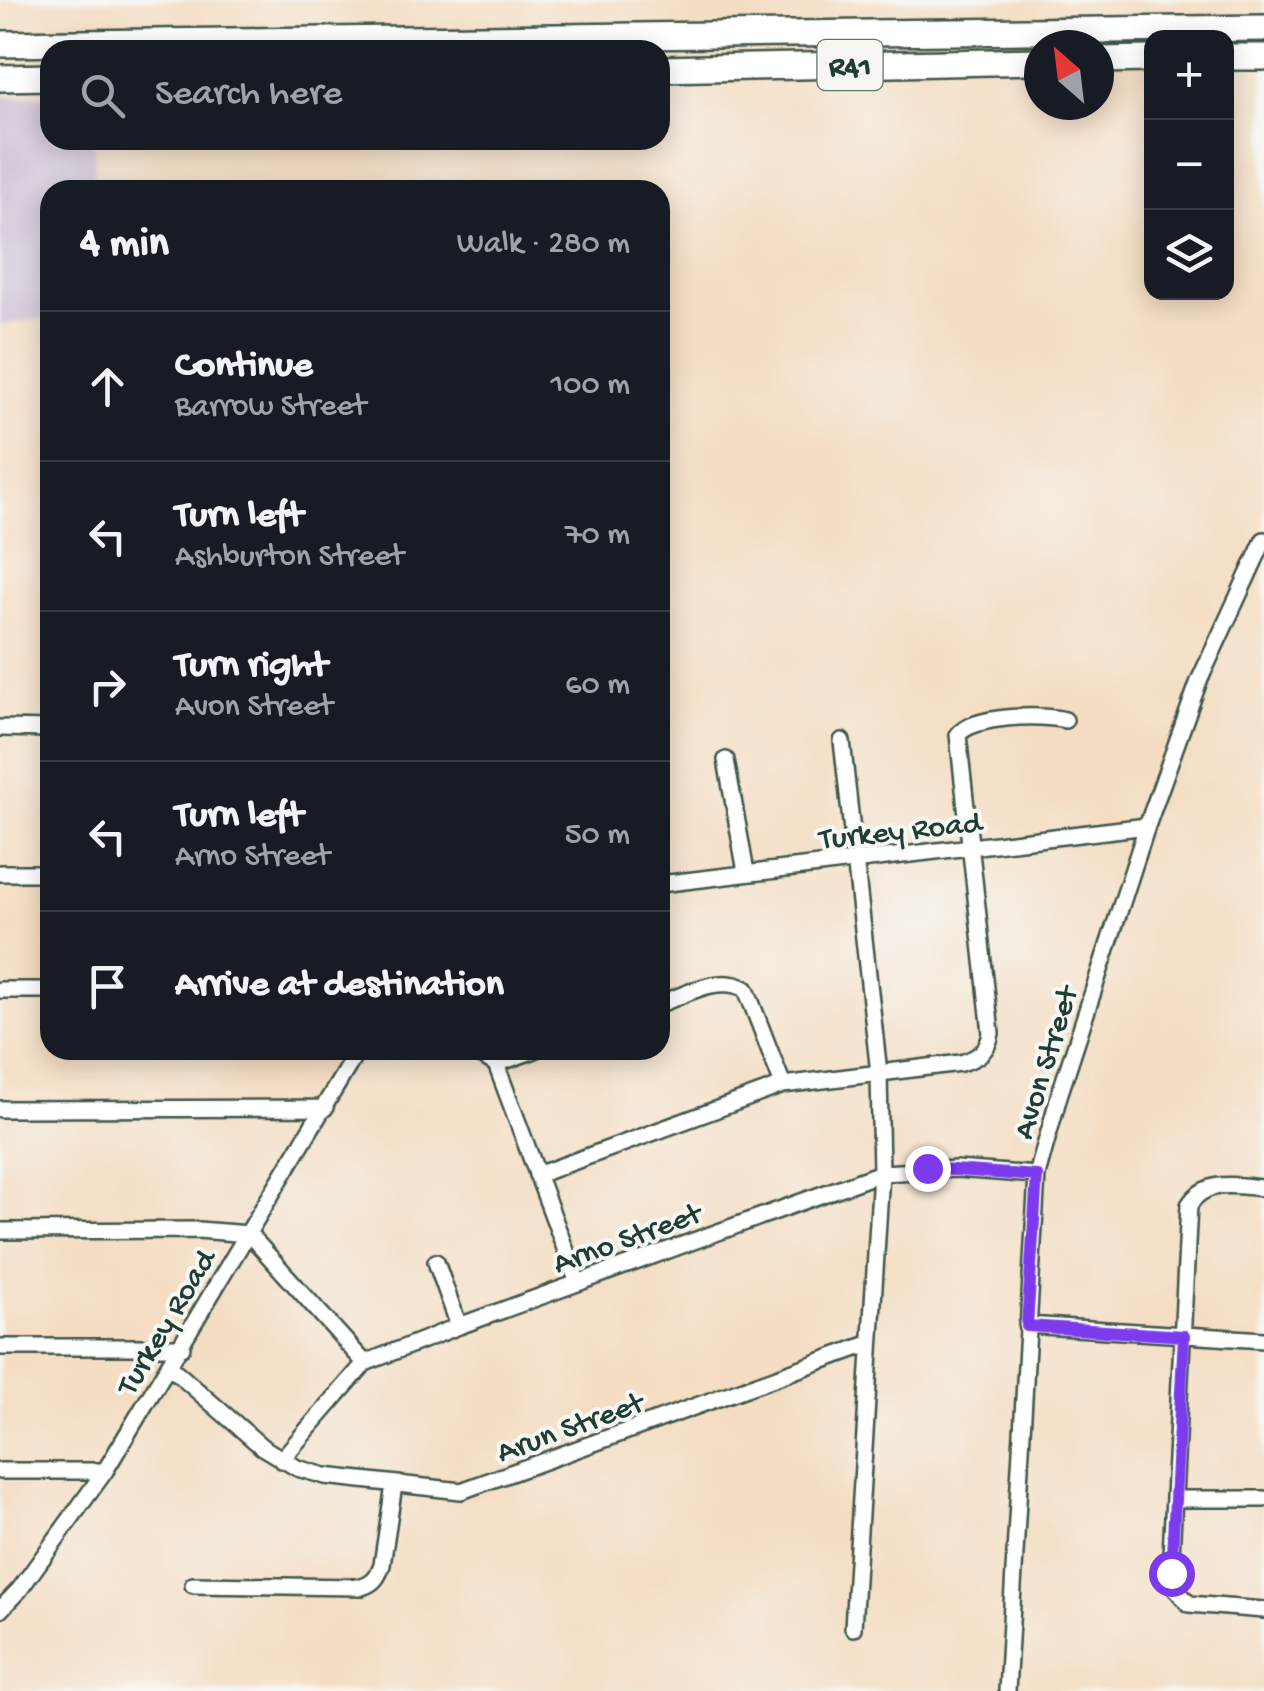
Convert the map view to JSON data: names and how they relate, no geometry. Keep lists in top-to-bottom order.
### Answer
{
  "streets": {
    "main road": ["R41"],
    "street": [
      "Turkey Road",
      "Avon Street",
      "Arno Street",
      "Arun Street"
    ]
  },
  "crossings": [
    ["Turkey Road", "Avon Street"],
    ["Turkey Road", "Arun Street"],
    ["Avon Street", "Arno Street"],
    ["Arno Street", "Arun Street"]
  ],
  "north": "top left",
  "page": {
    "map_buttons": ["+", "−"],
    "search": "Search here",
    "heading": ["4 min", "Walk · 280 m"],
    "list": [
      ["Continue", "Barrow Street", "100 m"],
      ["Turn left", "Ashburton Street", "70 m"],
      ["Turn right", "Avon Street", "60 m"],
      ["Turn left", "Arno Street", "50 m"],
      "Arrive at destination"
    ]
  }
}
